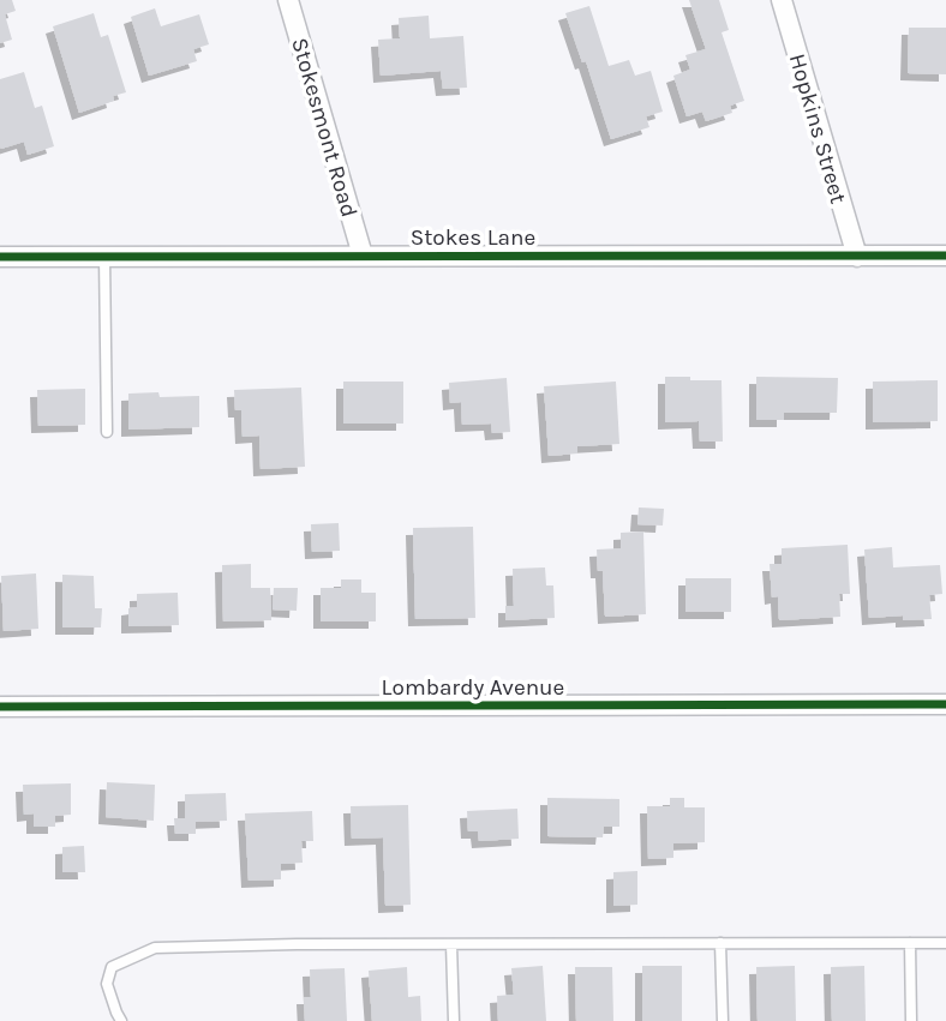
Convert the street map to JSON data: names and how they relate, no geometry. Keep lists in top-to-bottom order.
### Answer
{
  "streets": {
    "street": [
      "Stokesmont Road",
      "Hopkins Street",
      "Stokes Lane",
      "Lombardy Avenue"
    ]
  },
  "crossings": [
    ["Stokesmont Road", "Stokes Lane"],
    ["Hopkins Street", "Stokes Lane"]
  ]
}
